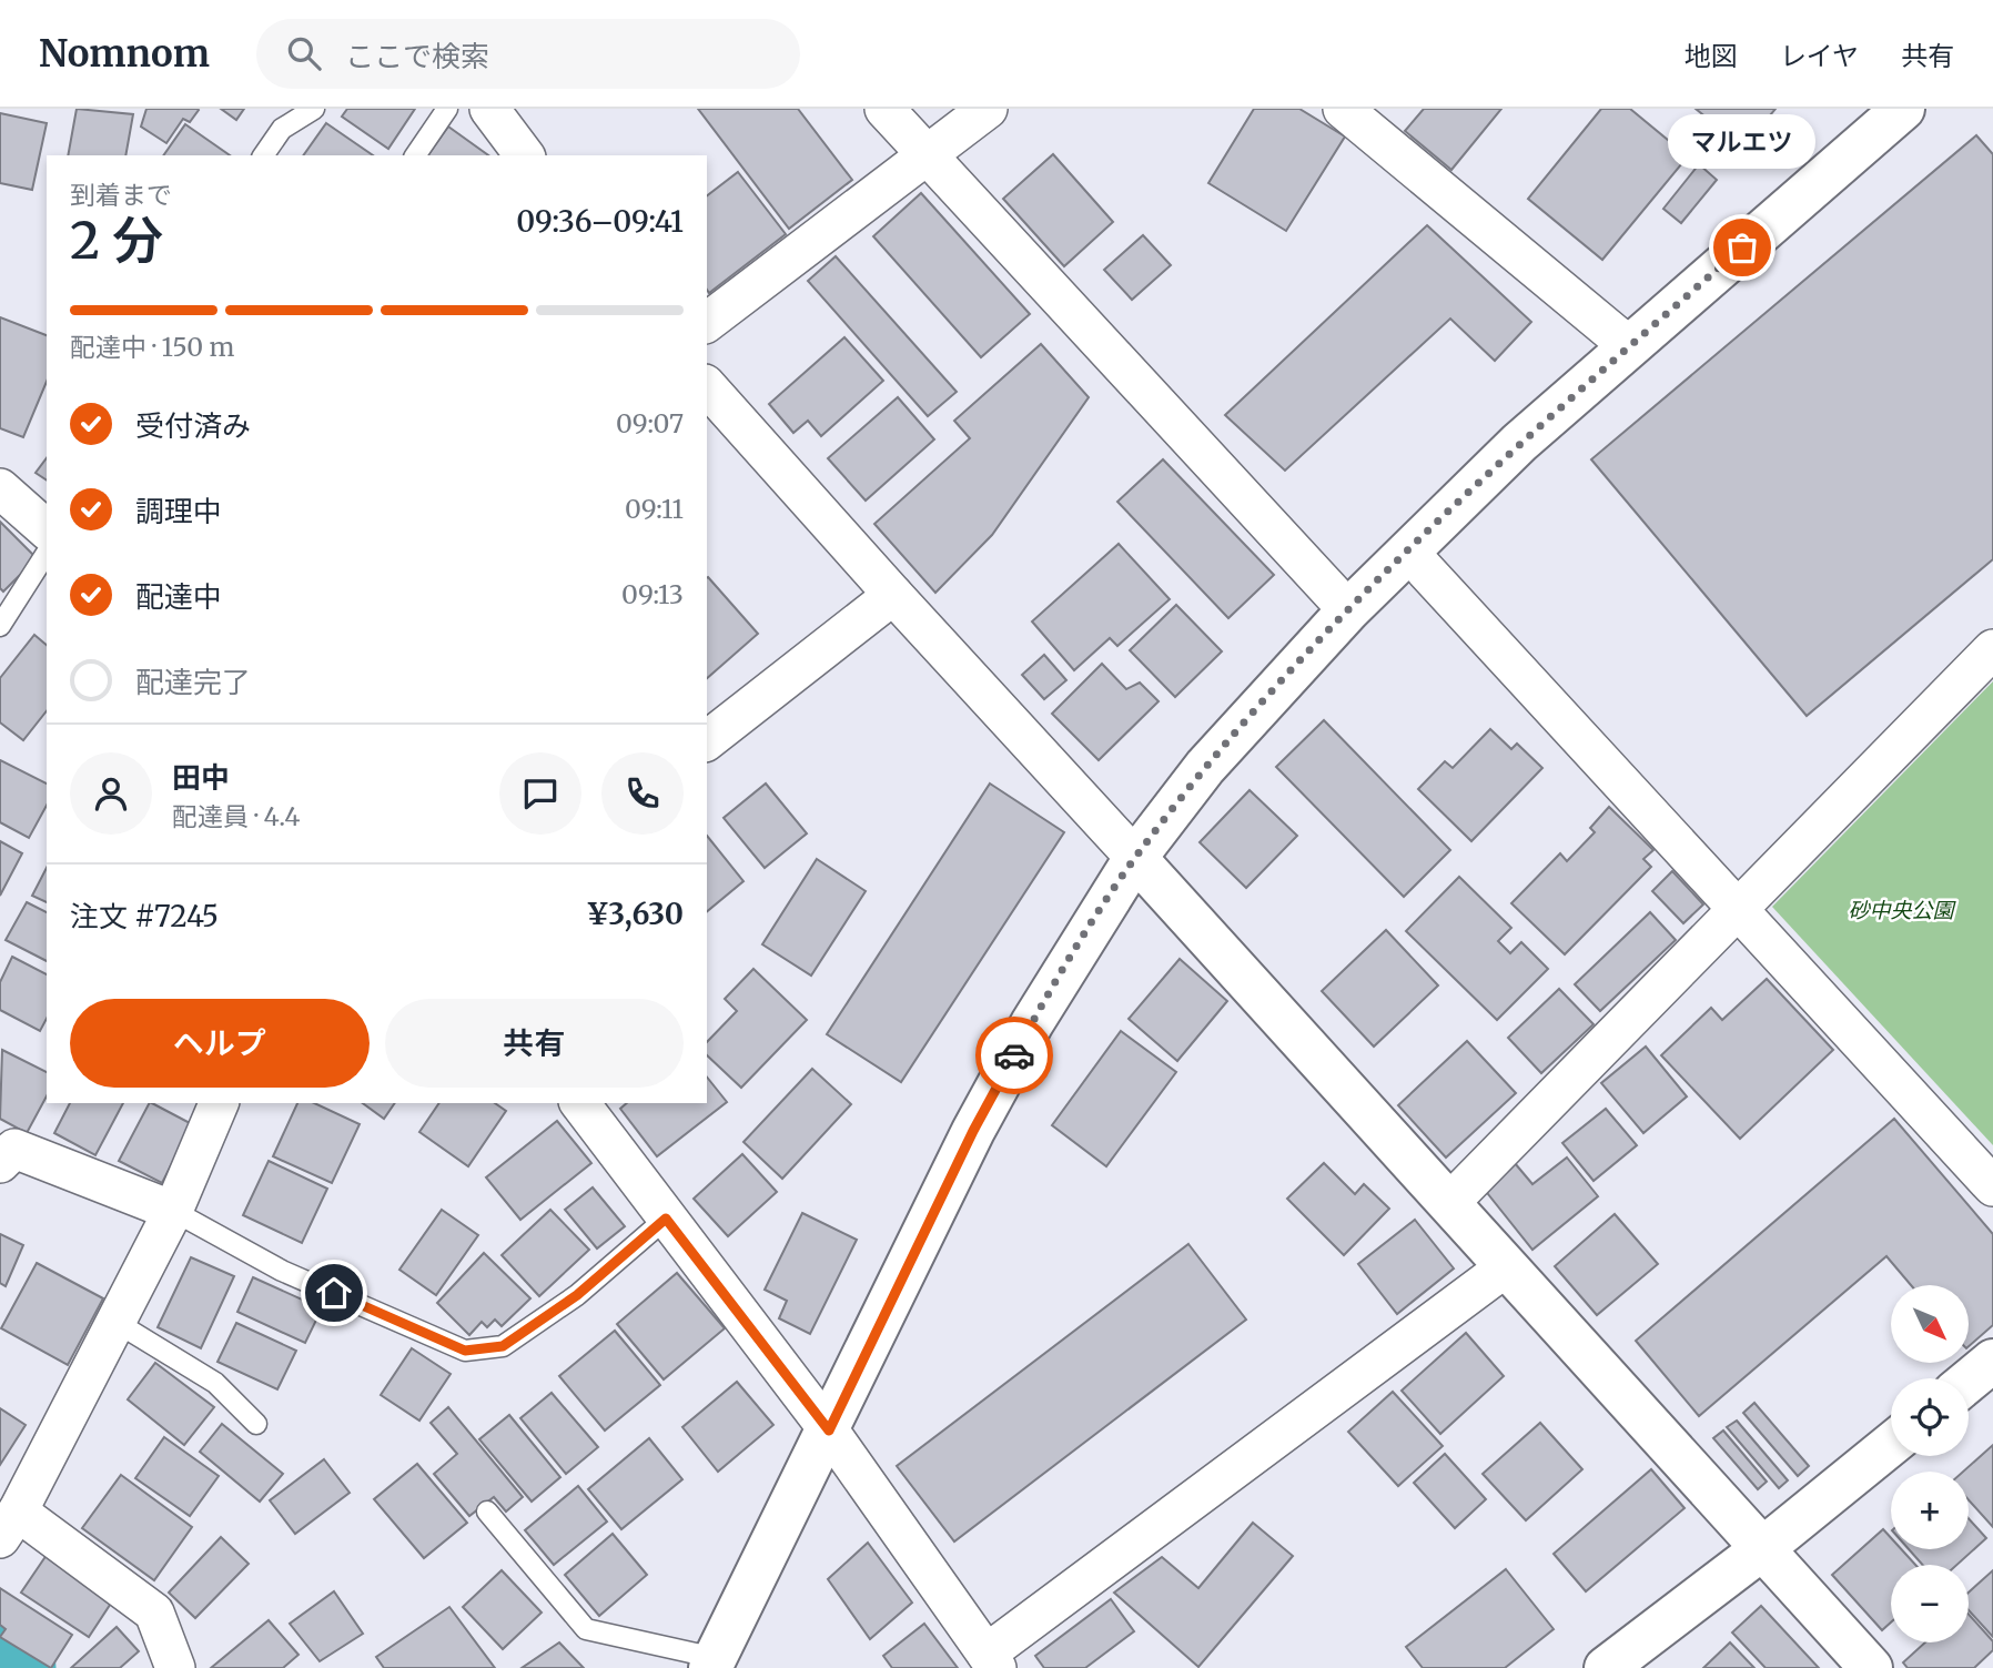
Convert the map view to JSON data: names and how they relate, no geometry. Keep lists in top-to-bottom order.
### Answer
{
  "parks": ["砂中央公園"],
  "places": ["マルエツ"],
  "north": "bottom right",
  "page": {
    "header": "Nomnom",
    "search": "ここで検索",
    "nav": ["地図", "レイヤ", "共有"],
    "bubble": "マルエツ",
    "heading": ["2 分", "到着まで", "09:36–09:41"],
    "panel": [
      "田中",
      "配達員 · 4.4",
      "注文 #7245",
      "¥3,630"
    ],
    "bar": "配達中 · 150 m",
    "list": [
      ["受付済み", "09:07"],
      ["調理中", "09:11"],
      ["配達中", "09:13"],
      "配達完了"
    ],
    "buttons": ["ヘルプ", "共有"],
    "map_buttons": ["+", "−"]
  }
}
